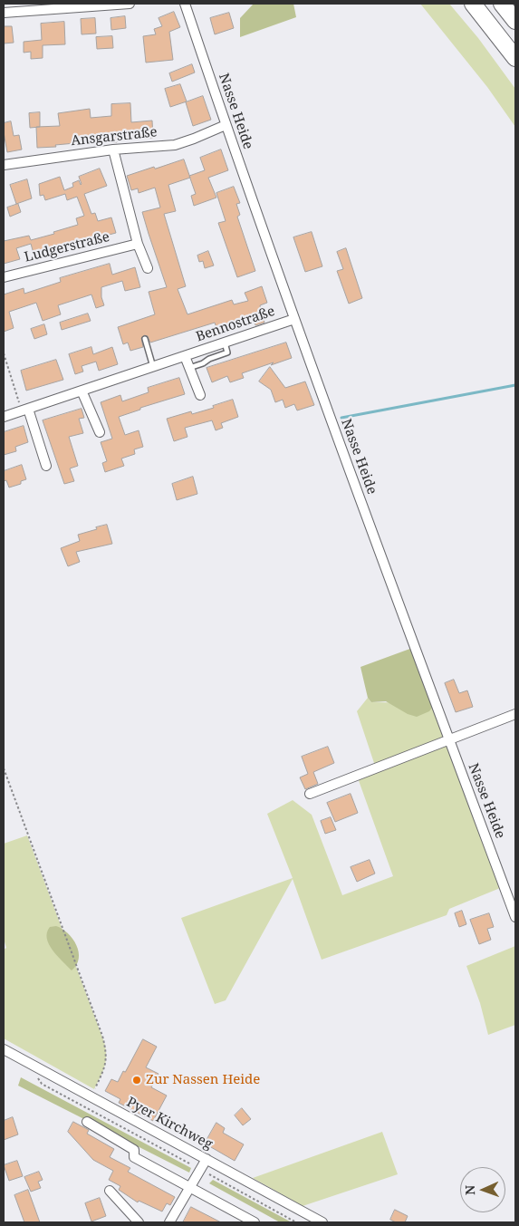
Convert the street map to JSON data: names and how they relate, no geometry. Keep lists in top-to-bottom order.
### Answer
{
  "streets": {
    "street": [
      "Nasse Heide",
      "Ansgarstraße",
      "Ludgerstraße",
      "Bennostraße",
      "Pyer Kirchweg"
    ]
  },
  "crossings": [
    ["Nasse Heide", "Ansgarstraße"],
    ["Nasse Heide", "Bennostraße"]
  ],
  "places": ["Zur Nassen Heide"],
  "north": "left"
}
